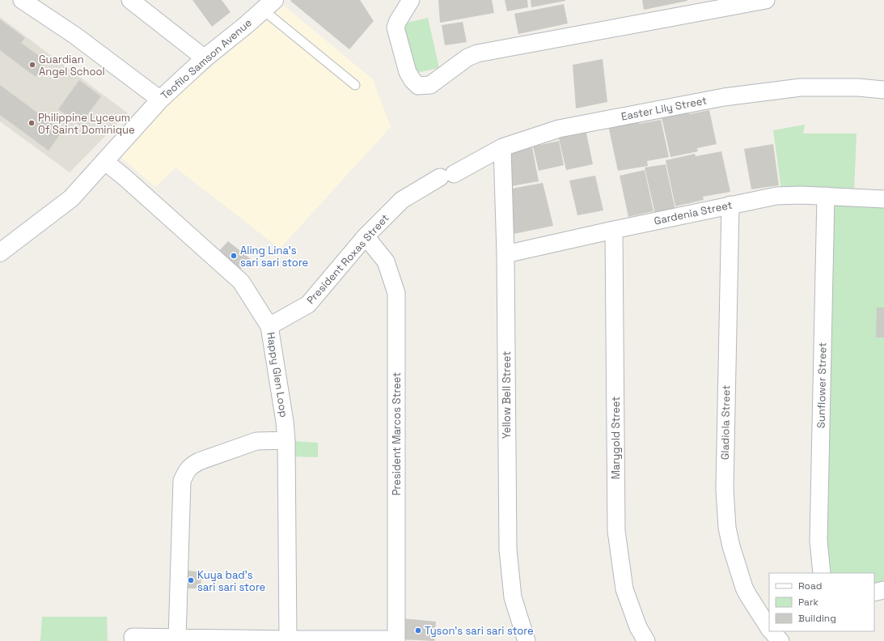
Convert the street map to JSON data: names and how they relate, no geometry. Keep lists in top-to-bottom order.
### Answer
{
  "streets": {
    "main road": ["Teofilo Samson Avenue"],
    "street": [
      "Easter Lily Street",
      "Gardenia Street",
      "President Roxas Street",
      "Happy Glen Loop",
      "Sunflower Street",
      "Yellow Bell Street",
      "Gladiola Street",
      "President Marcos Street",
      "Marygold Street"
    ]
  },
  "crossings": [
    ["Teofilo Samson Avenue", "Happy Glen Loop"],
    ["Easter Lily Street", "President Roxas Street"],
    ["Easter Lily Street", "Yellow Bell Street"],
    ["Gardenia Street", "Sunflower Street"],
    ["Gardenia Street", "Yellow Bell Street"],
    ["Gardenia Street", "Gladiola Street"],
    ["Gardenia Street", "Marygold Street"],
    ["President Roxas Street", "Happy Glen Loop"],
    ["President Roxas Street", "President Marcos Street"]
  ],
  "places": [
    "Guardian Angel School",
    "Philippine Lyceum Of Saint Dominique",
    "Aling Lina's sari sari store",
    "Kuya bad's sari sari store",
    "Tyson's sari sari store"
  ],
  "legend": ["Road", "Park", "Building"]
}
